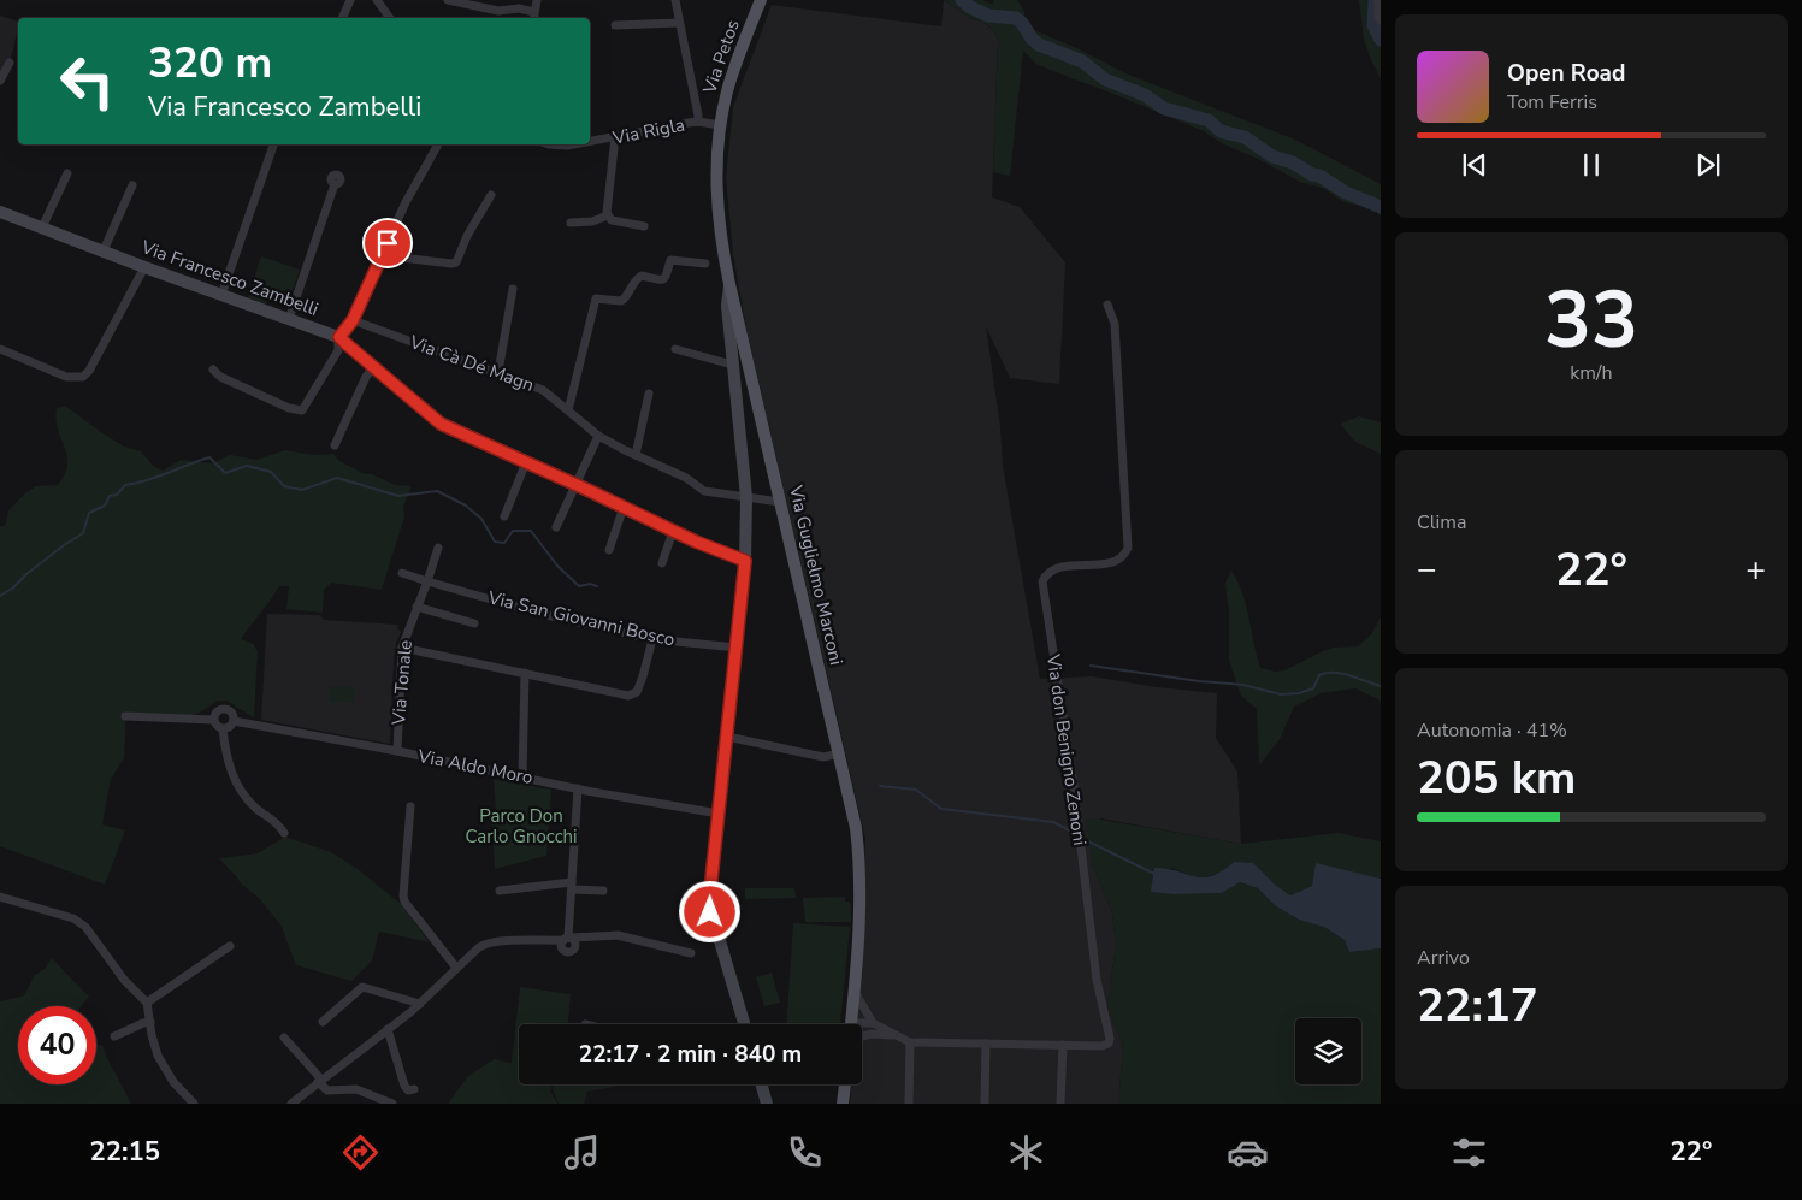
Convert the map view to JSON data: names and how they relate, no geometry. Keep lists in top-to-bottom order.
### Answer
{
  "streets": {
    "main road": ["Via Petos", "Via Francesco Zambelli", "Via Guglielmo Marconi"],
    "street": [
      "Via Rigla",
      "Via Cà Dé Magn",
      "Via San Giovanni Bosco",
      "Via Tonale",
      "Via don Benigno Zenoni",
      "Via Aldo Moro"
    ]
  },
  "crossings": [
    ["Via Petos", "Via Rigla"],
    ["Via Petos", "Via Guglielmo Marconi"],
    ["Via Rigla", "Via Guglielmo Marconi"],
    ["Via Cà Dé Magn", "Via Guglielmo Marconi"],
    ["Via San Giovanni Bosco", "Via Tonale"],
    ["Via Tonale", "Via Aldo Moro"]
  ],
  "parks": ["Parco Don Carlo Gnocchi"],
  "page": {
    "turn": ["320 m", "Via Francesco Zambelli"],
    "song": ["Open Road", "Tom Ferris"],
    "tile": [
      ["33", "km/h"],
      "Clima",
      ["Autonomia · 41%", "205 km"],
      ["Arrivo", "22:17"]
    ],
    "heat": ["−", "22°", "+"],
    "limit": "40",
    "trip": "22:17 · 2 min · 840 m",
    "tabs": ["22:15", "22°"]
  }
}
